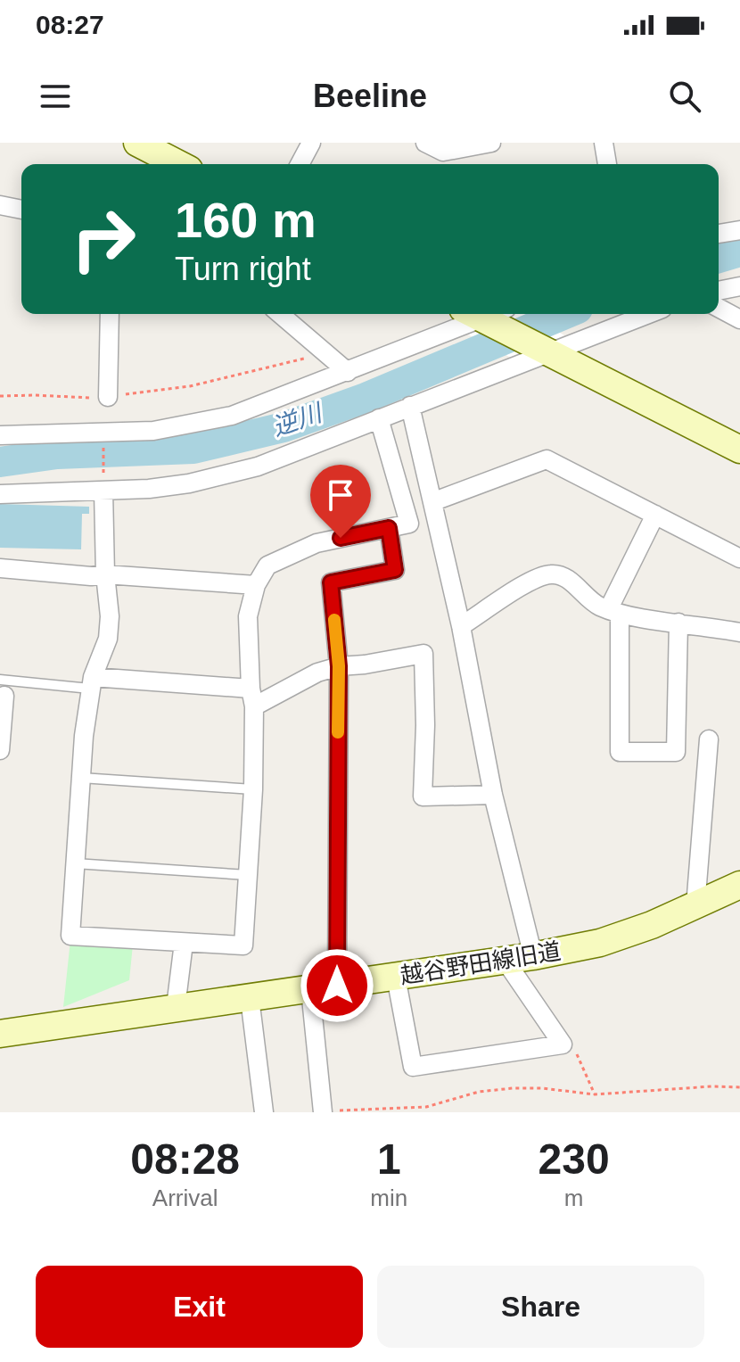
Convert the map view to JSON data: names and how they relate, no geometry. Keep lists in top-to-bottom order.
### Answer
{
  "streets": {
    "street": ["越谷野田線旧道"]
  },
  "water": ["逆川"],
  "page": {
    "status": "08:27",
    "header": "Beeline",
    "turn": ["160 m", "Turn right"],
    "eta": [
      "08:28",
      "Arrival",
      "1",
      "min",
      "230",
      "m"
    ],
    "buttons": ["Exit", "Share"]
  }
}
